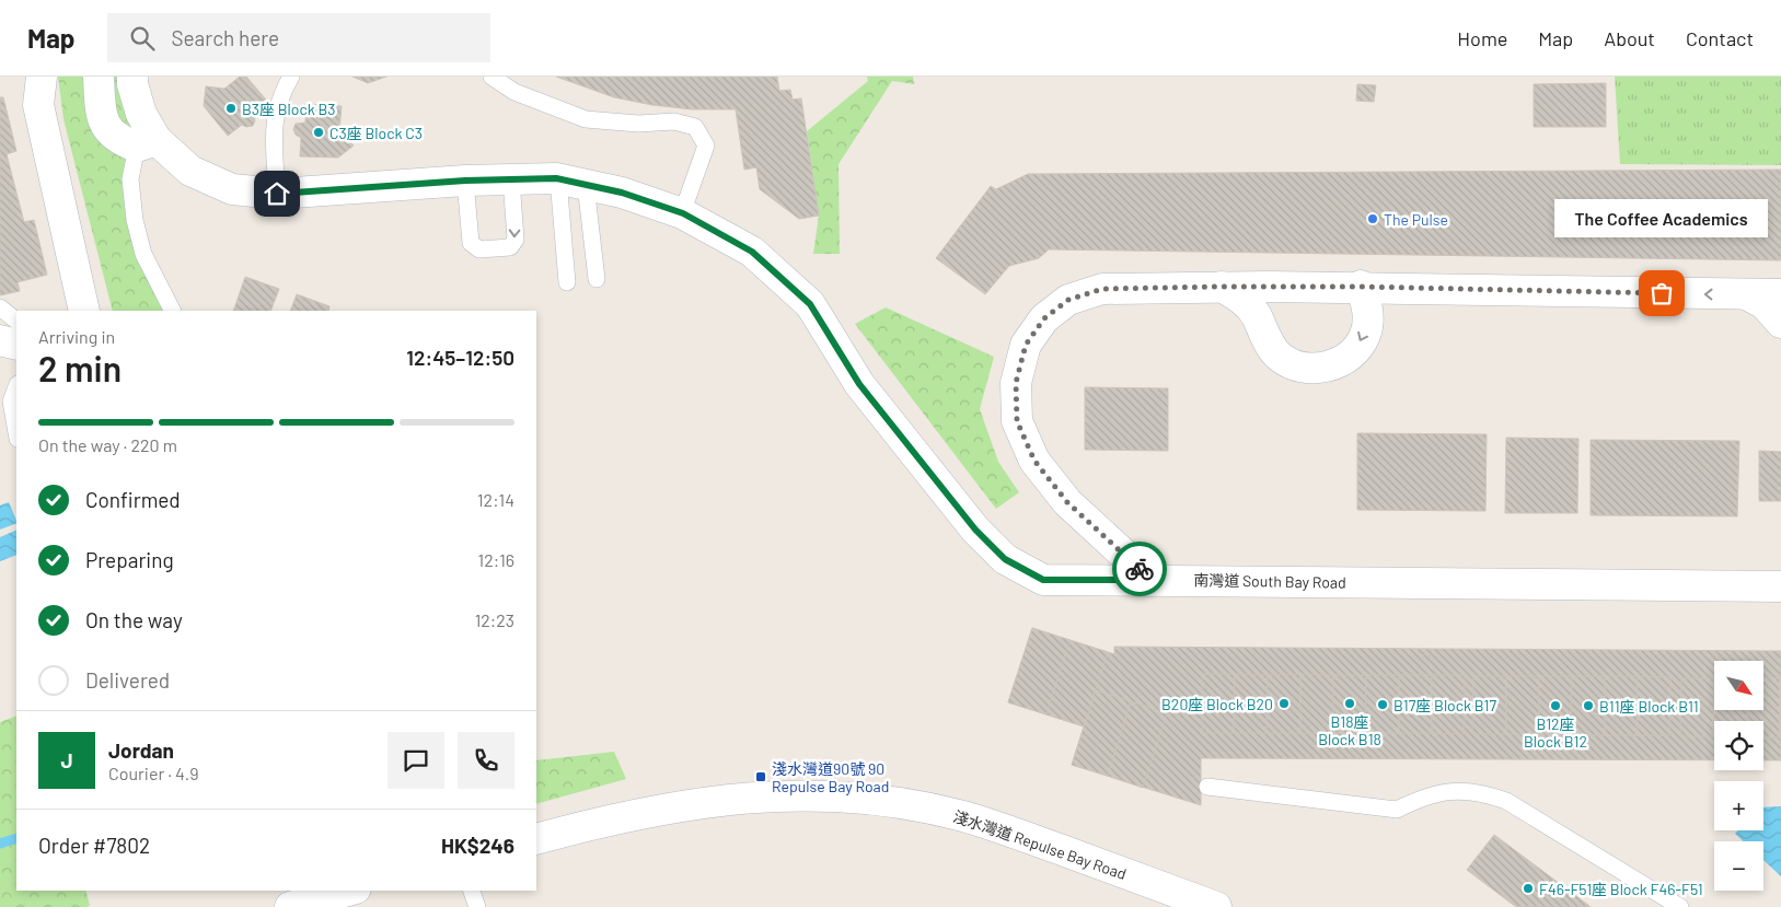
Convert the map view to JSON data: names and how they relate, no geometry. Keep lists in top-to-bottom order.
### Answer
{
  "streets": {
    "street": ["南灣道 South Bay Road", "淺水灣道 Repulse Bay Road"]
  },
  "places": {
    "other": [
      "B3座 Block B3",
      "C3座 Block C3",
      "The Pulse",
      "The Coffee Academics",
      "B20座 Block B20",
      "B18座 Block B18",
      "B17座 Block B17",
      "B12座 Block B12",
      "B11座 Block B11",
      "F46-F51座 Block F46-F51"
    ],
    "transit": ["淺水灣道90號 90 Repulse Bay Road"]
  },
  "north": "bottom right",
  "page": {
    "header": "Map",
    "search": "Search here",
    "nav": [
      "Home",
      "Map",
      "About",
      "Contact"
    ],
    "bubble": "The Coffee Academics",
    "heading": ["2 min", "Arriving in", "12:45–12:50"],
    "panel": [
      "Jordan",
      "Courier · 4.9",
      "Order #7802",
      "HK$246"
    ],
    "bar": "On the way · 220 m",
    "list": [
      ["Confirmed", "12:14"],
      ["Preparing", "12:16"],
      ["On the way", "12:23"],
      "Delivered"
    ],
    "map_buttons": ["+", "−"],
    "round": "J"
  }
}
